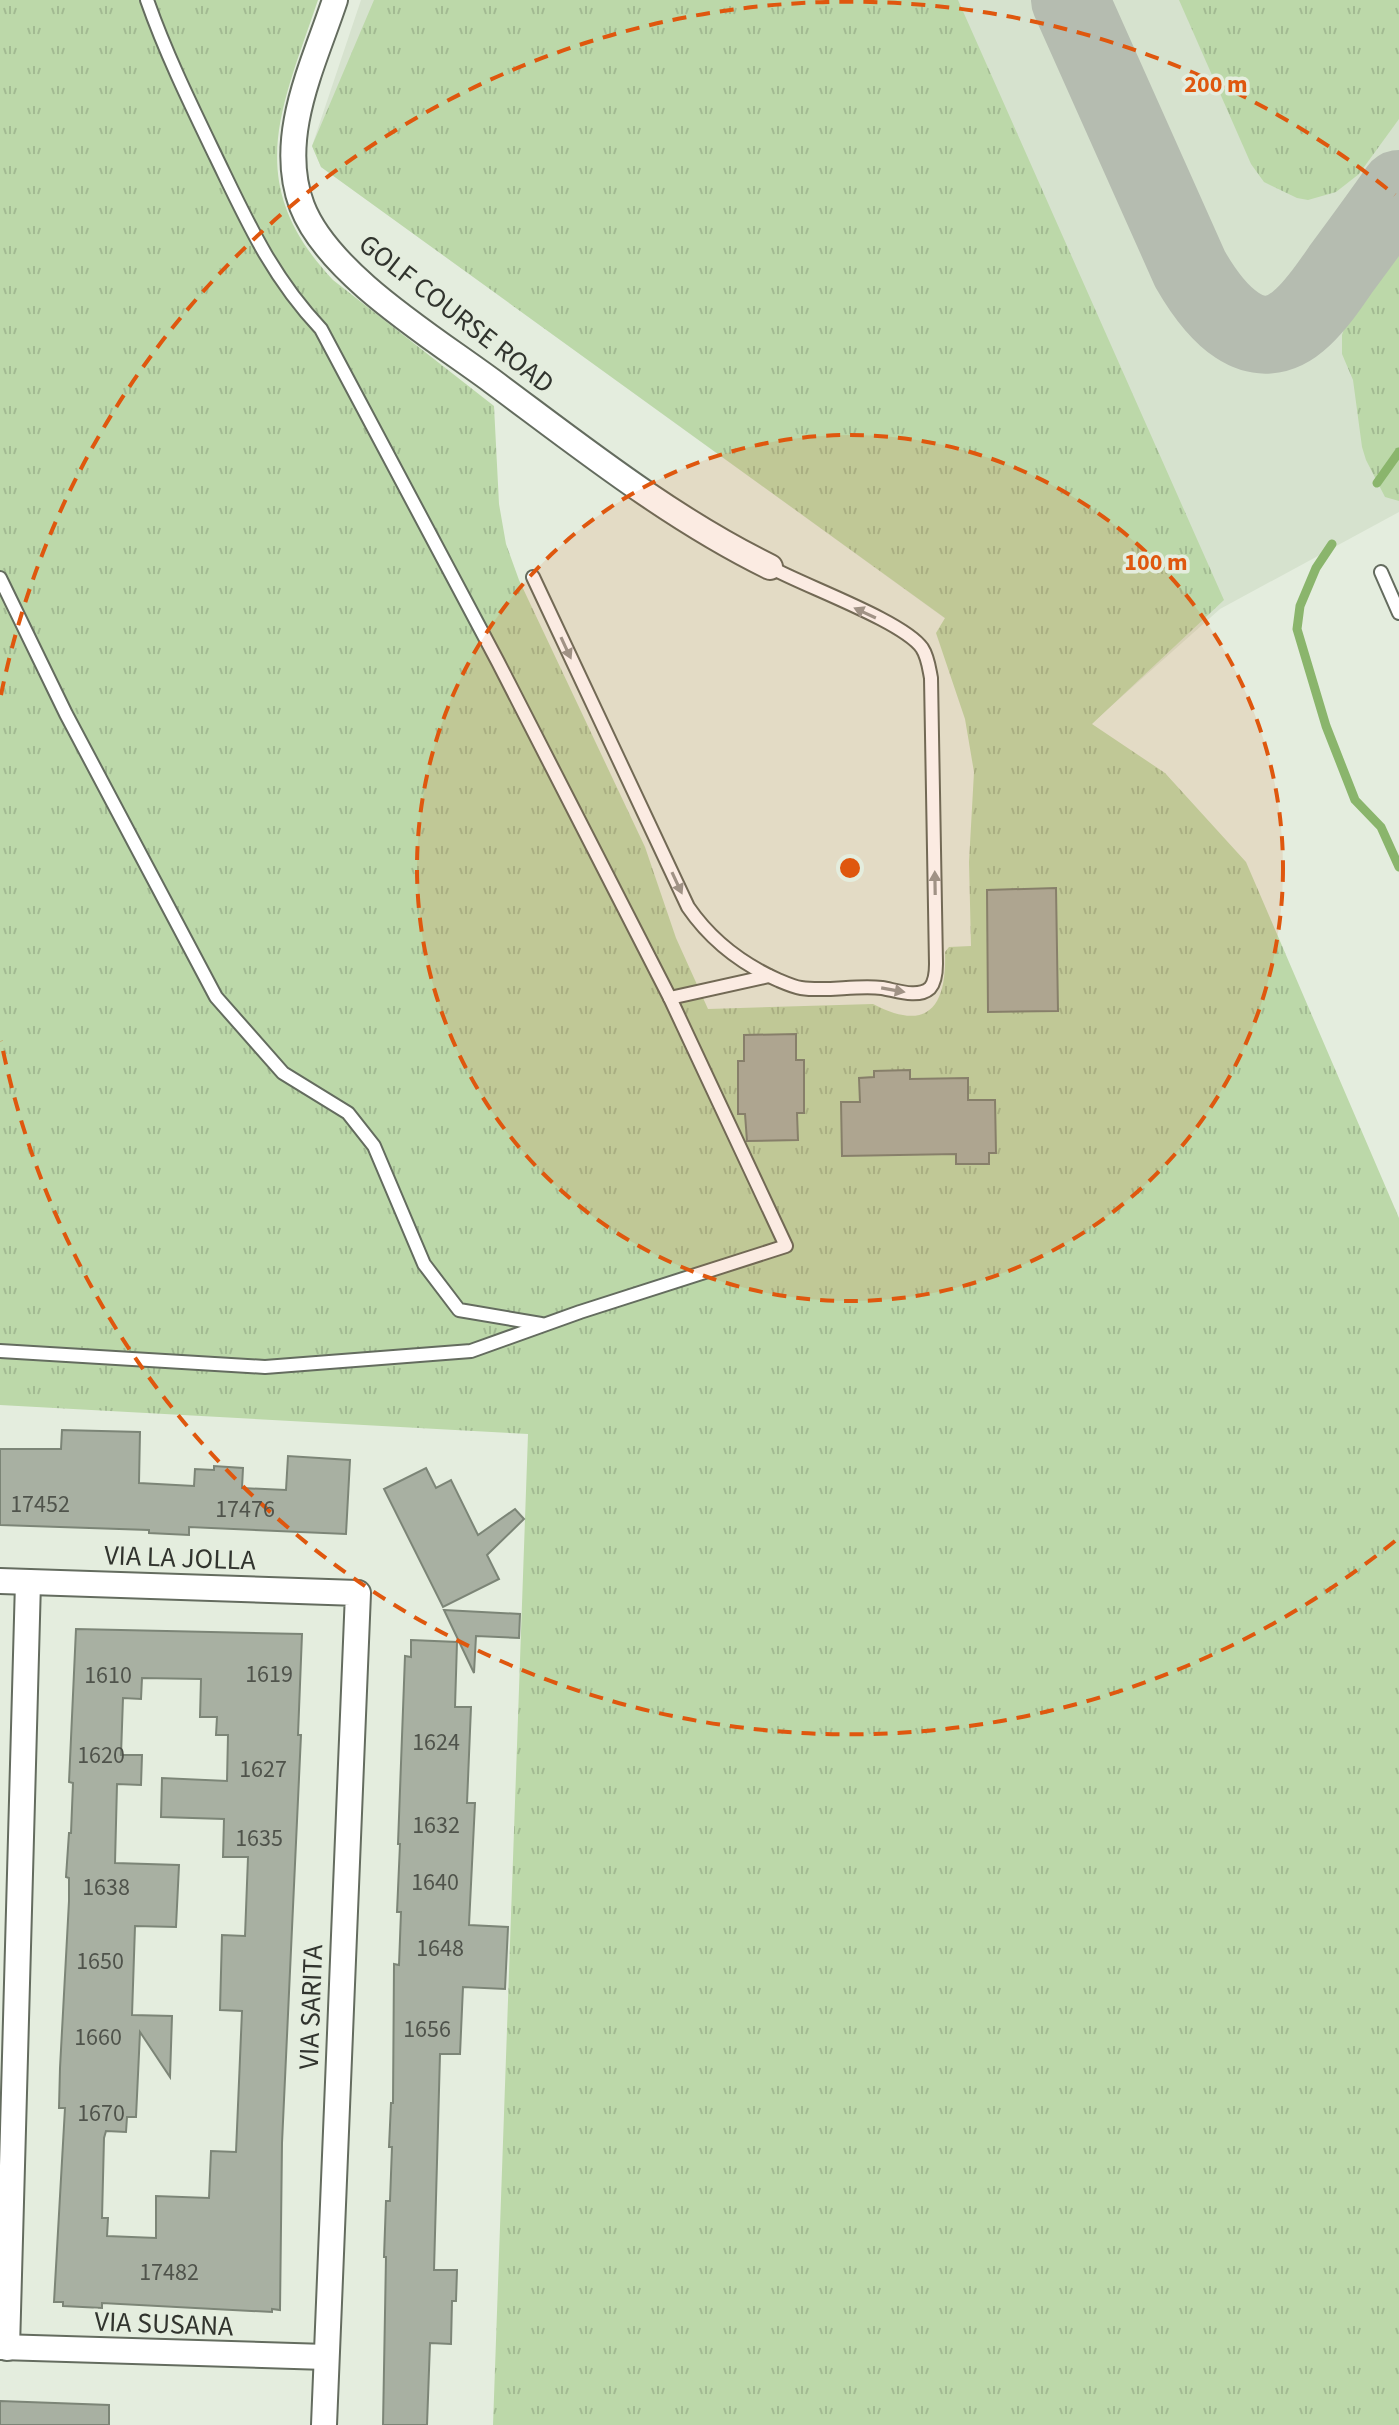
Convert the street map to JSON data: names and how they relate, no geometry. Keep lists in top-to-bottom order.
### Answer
{
  "streets": {
    "street": [
      "GOLF COURSE ROAD",
      "VIA LA JOLLA",
      "VIA SARITA",
      "VIA SUSANA"
    ]
  },
  "crossings": [
    ["VIA LA JOLLA", "VIA SARITA"],
    ["VIA SARITA", "VIA SUSANA"]
  ],
  "house_numbers": [
    "17452",
    "17476",
    "1619",
    "1610",
    "1624",
    "1620",
    "1627",
    "1632",
    "1635",
    "1640",
    "1638",
    "1648",
    "1650",
    "1656",
    "1660",
    "1670",
    "17482"
  ],
  "rings": ["200 m", "100 m"]
}
